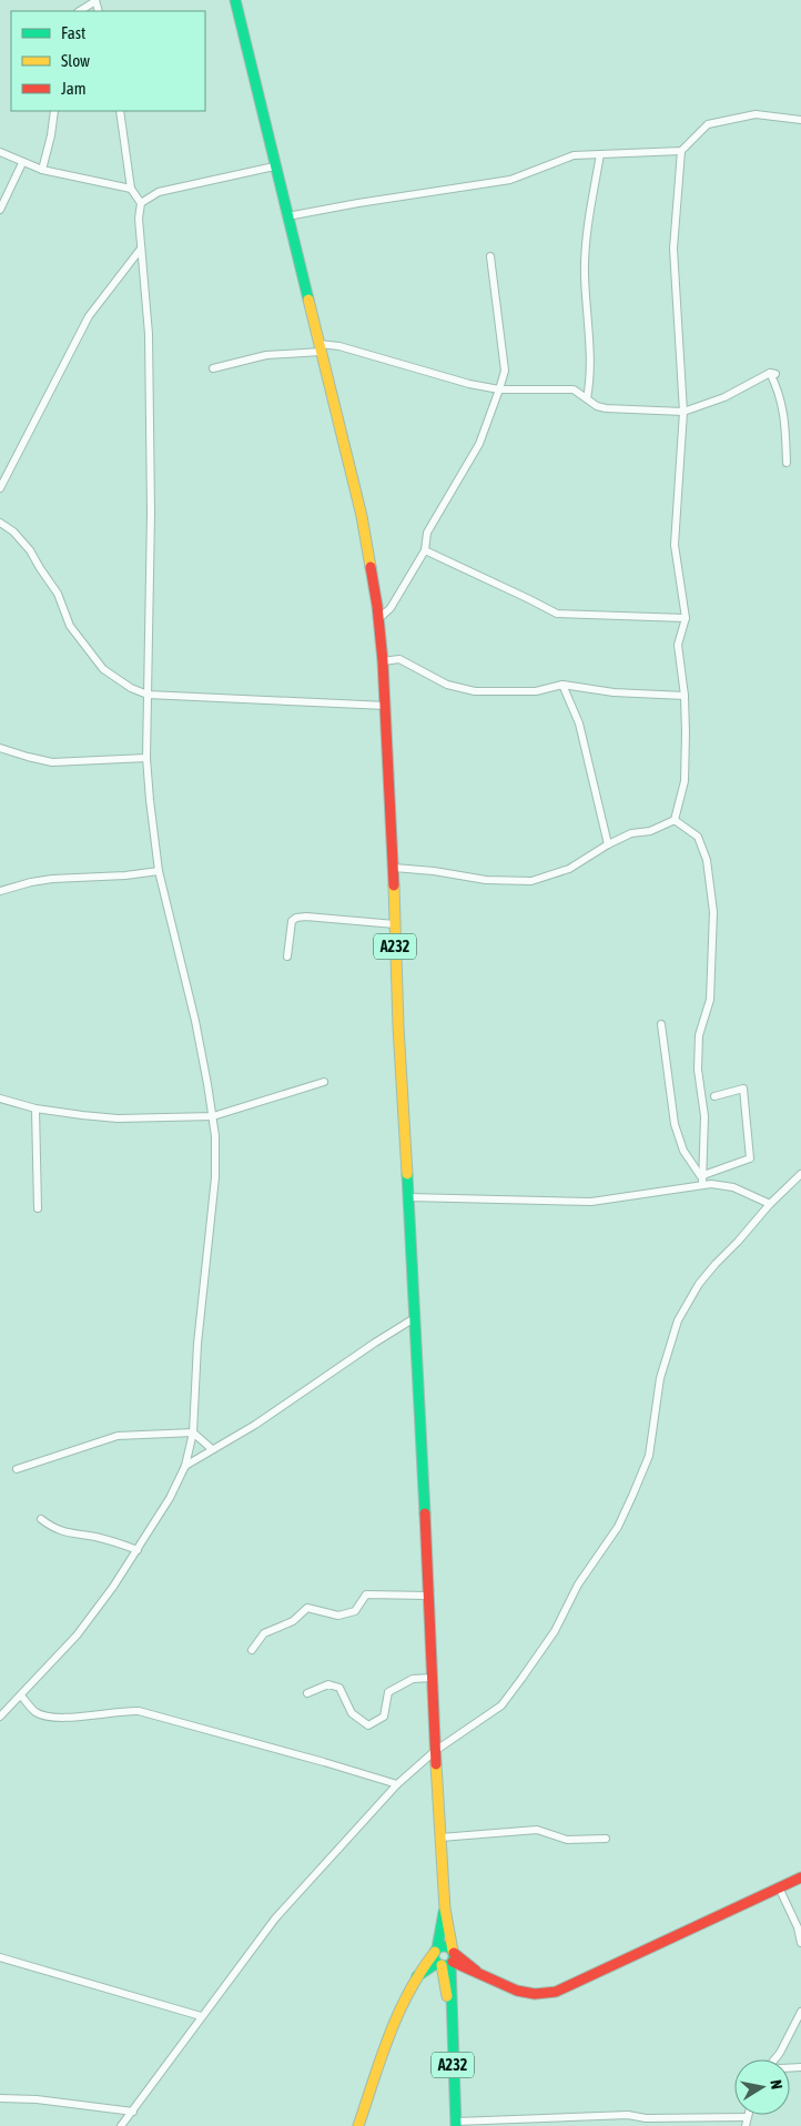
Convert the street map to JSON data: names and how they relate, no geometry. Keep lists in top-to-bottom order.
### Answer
{
  "streets": {
    "main road": ["A232"]
  },
  "legend": ["Fast", "Slow", "Jam"],
  "north": "right"
}
